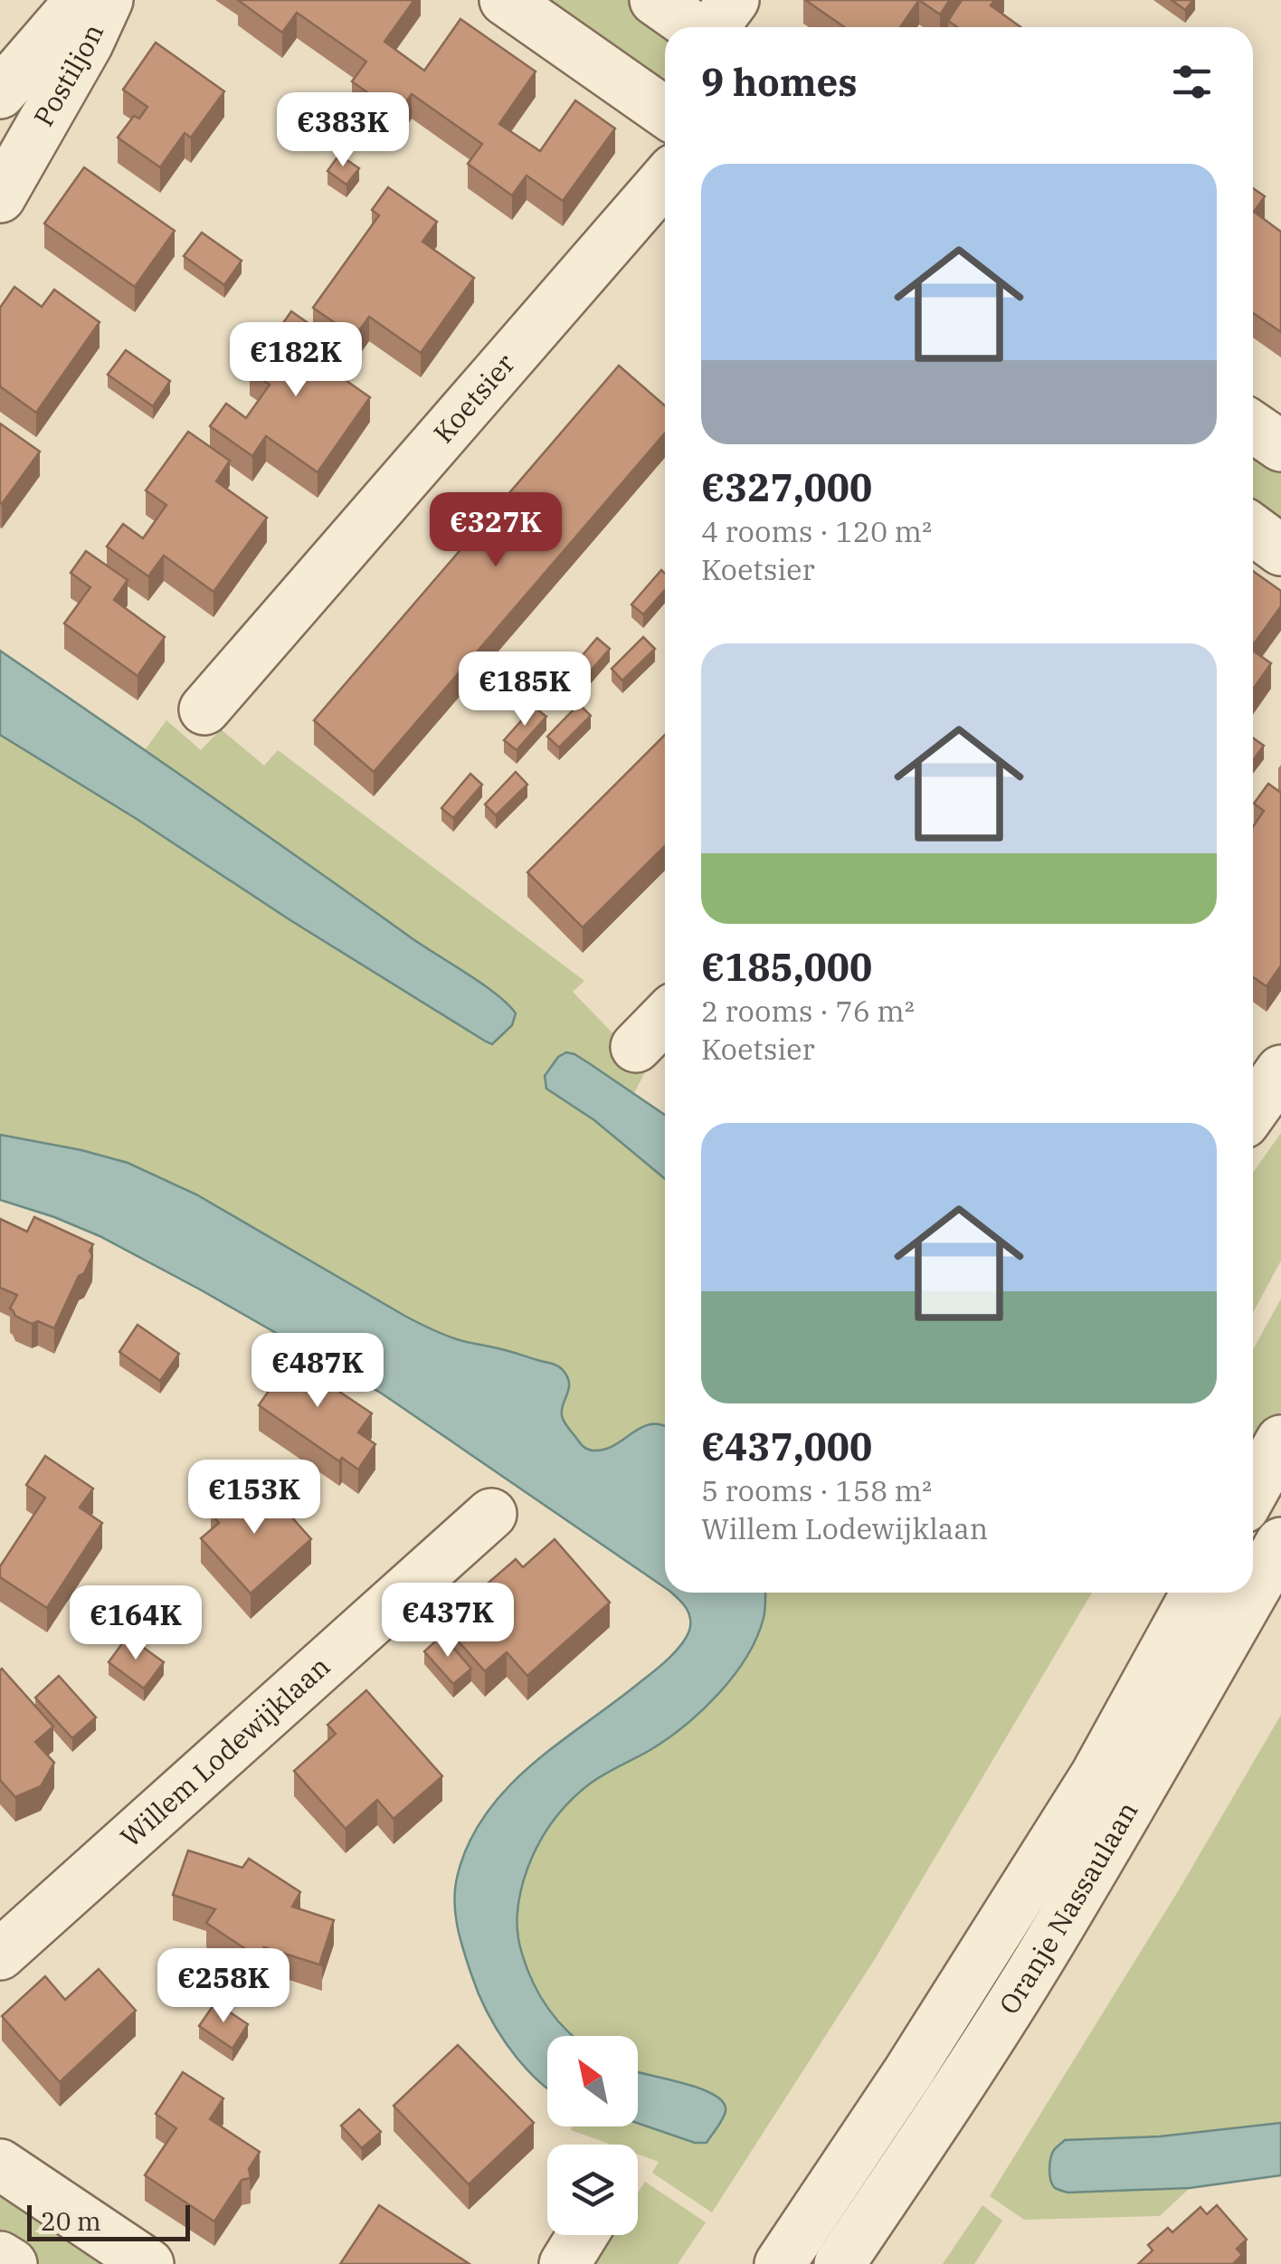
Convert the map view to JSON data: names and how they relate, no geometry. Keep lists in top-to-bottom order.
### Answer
{
  "streets": {
    "street": [
      "Postiljon",
      "Koetsier",
      "Willem Lodewijklaan",
      "Oranje Nassaulaan"
    ]
  },
  "scale_bar": "20 m",
  "north": "top left",
  "page": {
    "heading": "9 homes",
    "price": [
      "€383K",
      "€182K",
      "€327K",
      "€185K",
      "€487K",
      "€153K",
      "€437K",
      "€164K",
      "€258K"
    ],
    "list": [
      {
        "name": "€327,000",
        "note": "4 rooms · 120 m² · Koetsier"
      },
      {
        "name": "€185,000",
        "note": "2 rooms · 76 m² · Koetsier"
      },
      {
        "name": "€437,000",
        "note": "5 rooms · 158 m² · Willem Lodewijklaan"
      }
    ],
    "scale": "20 m"
  }
}
